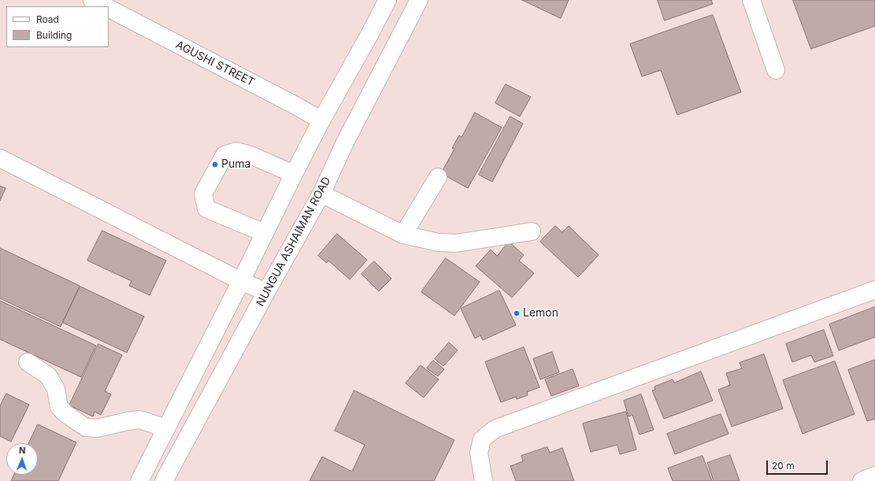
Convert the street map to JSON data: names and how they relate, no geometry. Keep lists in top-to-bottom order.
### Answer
{
  "streets": {
    "main road": ["AGUSHI STREET", "NUNGUA ASHAIMAN ROAD"]
  },
  "places": ["Puma", "Lemon"],
  "legend": ["Road", "Building"],
  "scale_bar": "20 m",
  "north": "top"
}
